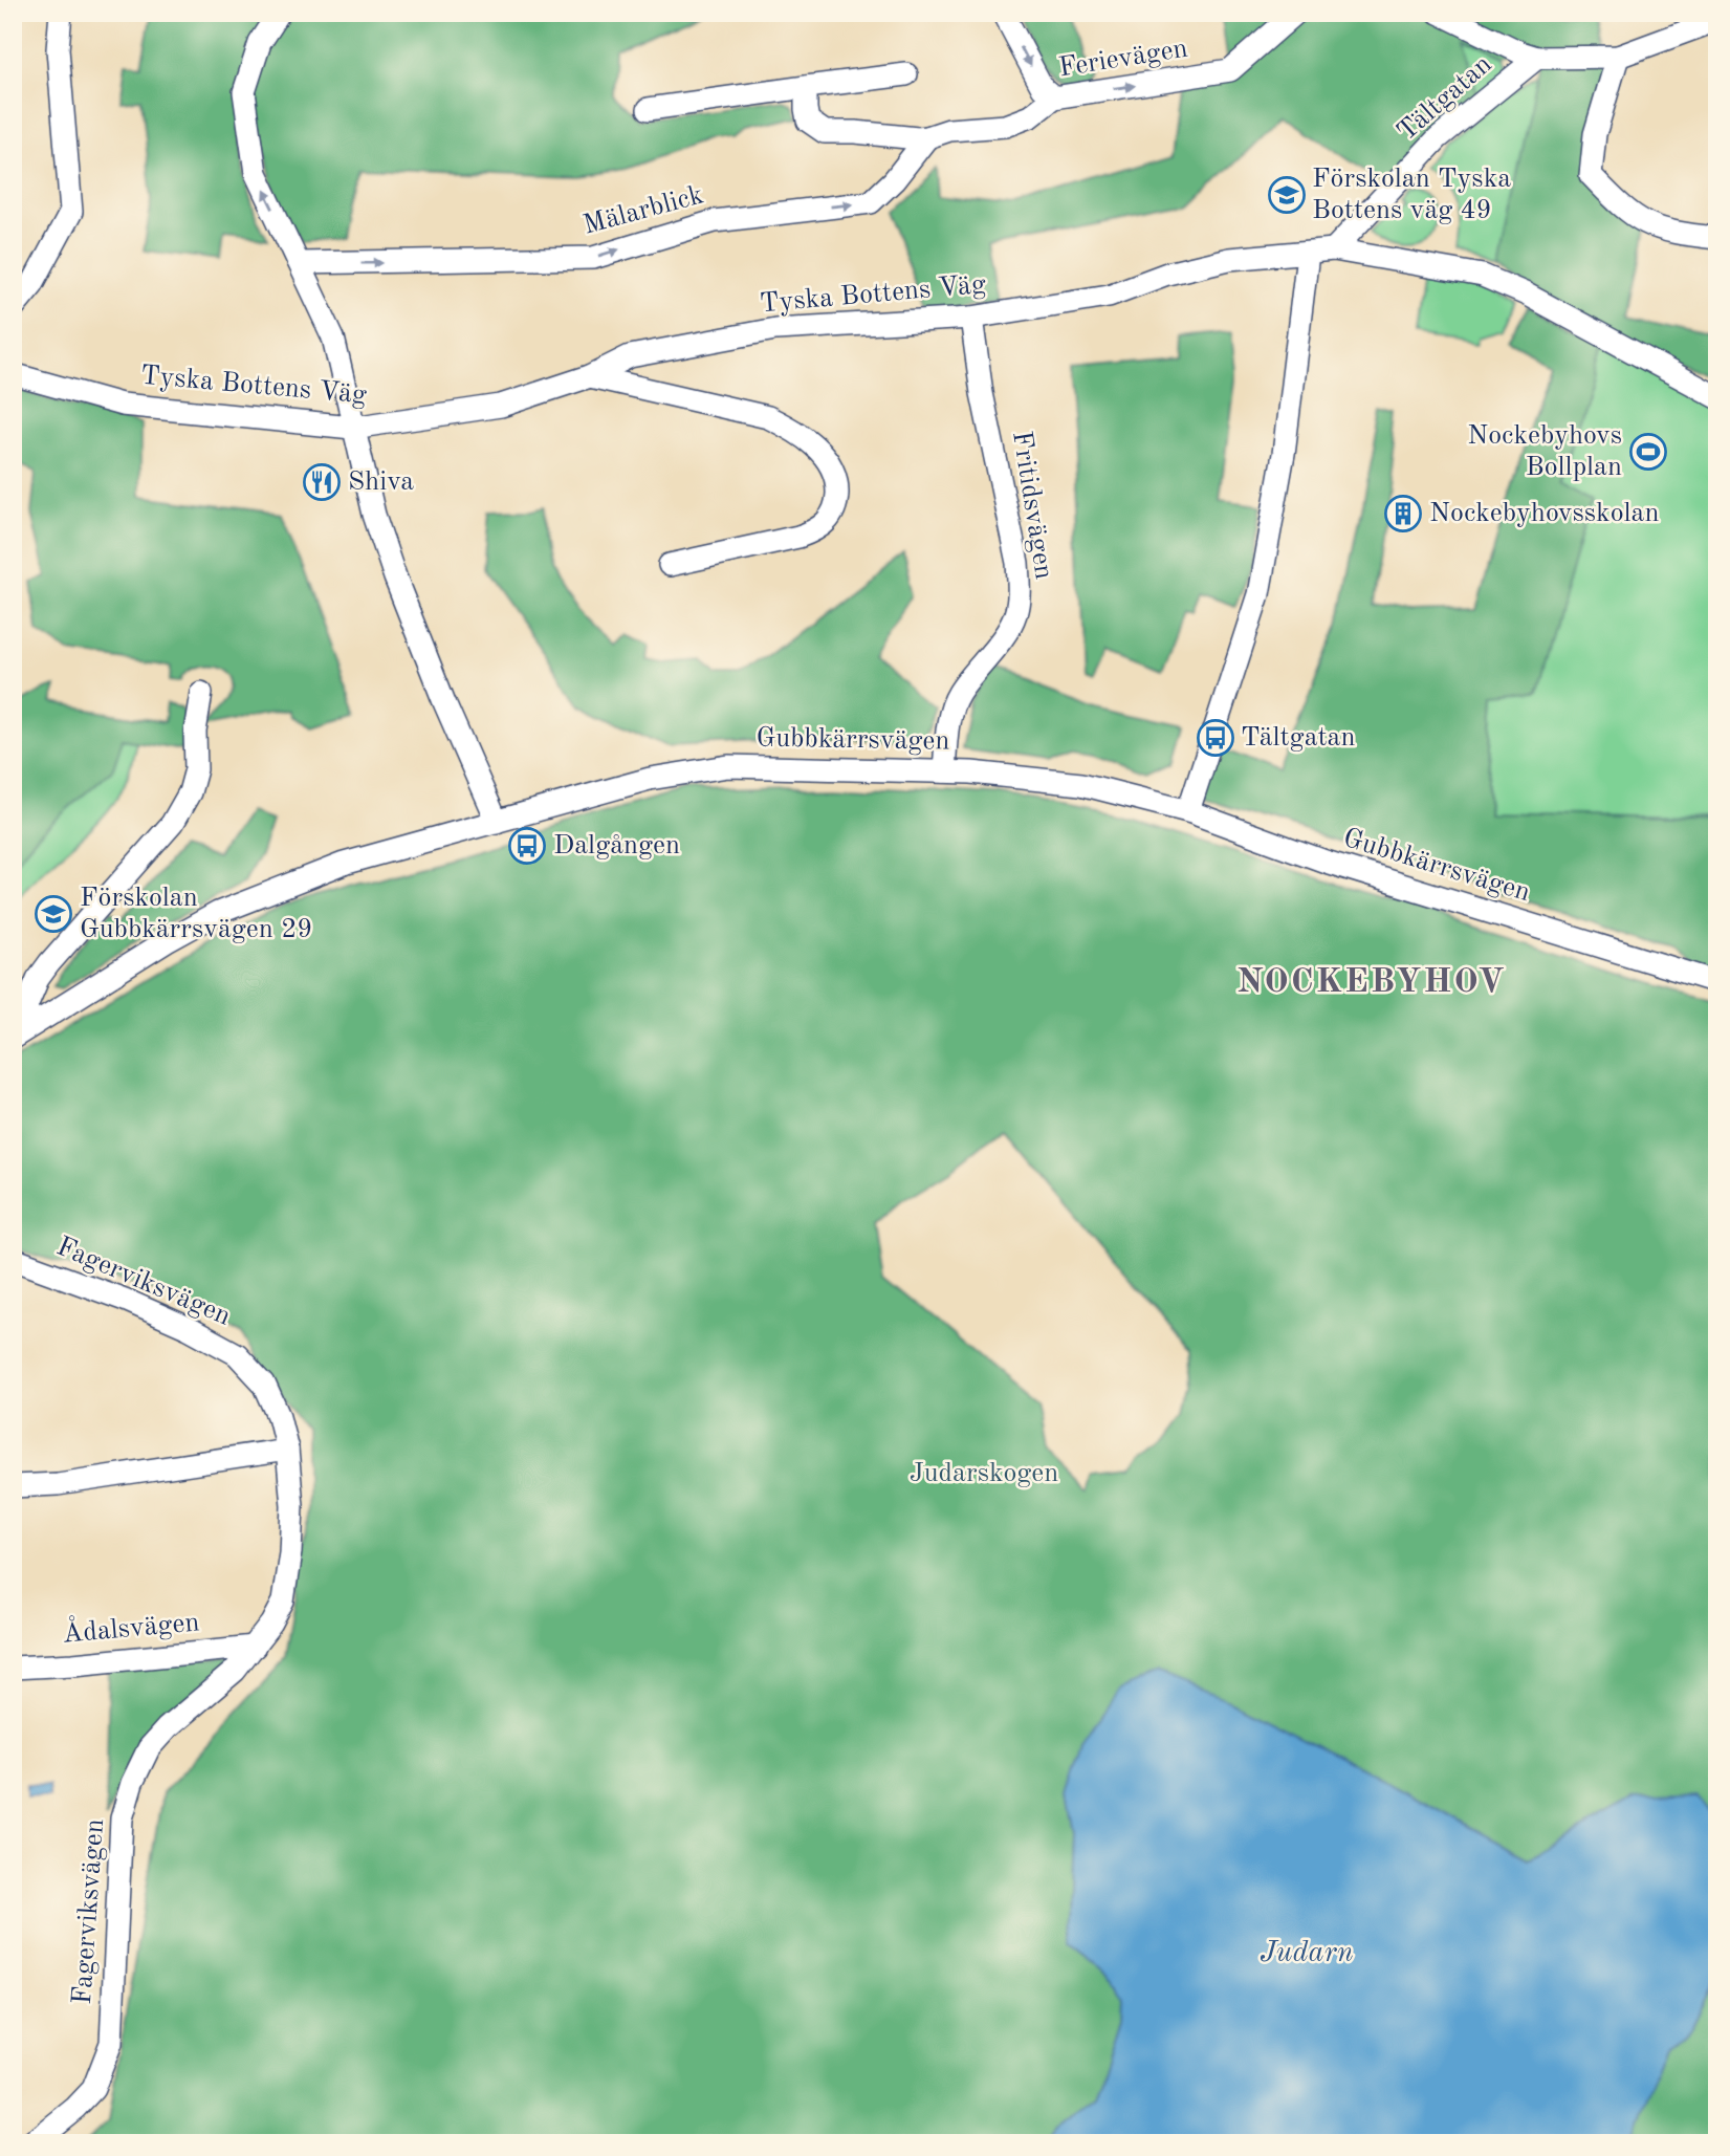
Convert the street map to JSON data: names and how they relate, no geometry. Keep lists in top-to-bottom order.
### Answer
{
  "streets": {
    "street": [
      "Ferievägen",
      "Tältgatan",
      "Mälarblick",
      "Tyska Bottens Väg",
      "Fritidsvägen",
      "Gubbkärrsvägen",
      "Fagerviksvägen",
      "Ådalsvägen"
    ]
  },
  "crossings": [
    ["Ferievägen", "Mälarblick"],
    ["Tältgatan", "Tyska Bottens Väg"],
    ["Tyska Bottens Väg", "Fritidsvägen"],
    ["Fritidsvägen", "Gubbkärrsvägen"],
    ["Fagerviksvägen", "Ådalsvägen"]
  ],
  "one_way": ["Ferievägen"],
  "districts": ["NOCKEBYHOV"],
  "water": ["Judarn"],
  "parks": ["Judarskogen"],
  "places": {
    "school or university": ["Förskolan Tyska Bottens väg 49", "Förskolan Gubbkärrsvägen 29"],
    "sports": ["Nockebyhovs Bollplan"],
    "restaurant": ["Shiva"],
    "building": ["Nockebyhovsskolan"],
    "bus stop": ["Tältgatan", "Dalgången"]
  }
}
